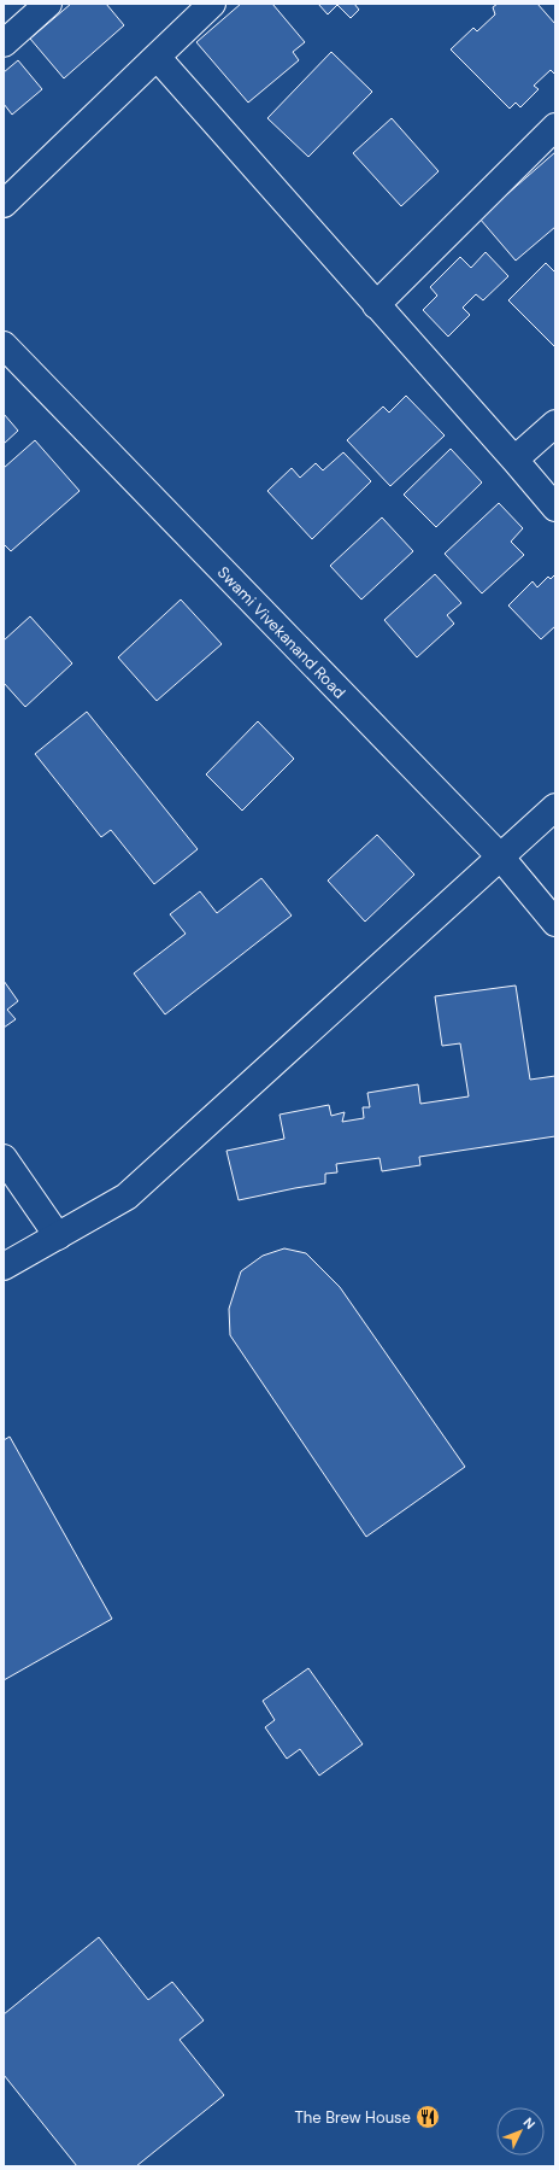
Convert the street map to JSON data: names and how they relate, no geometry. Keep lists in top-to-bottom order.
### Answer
{
  "streets": {
    "street": ["Swami Vivekanand Road"]
  },
  "places": {
    "restaurant": ["The Brew House"]
  },
  "north": "top right"
}
